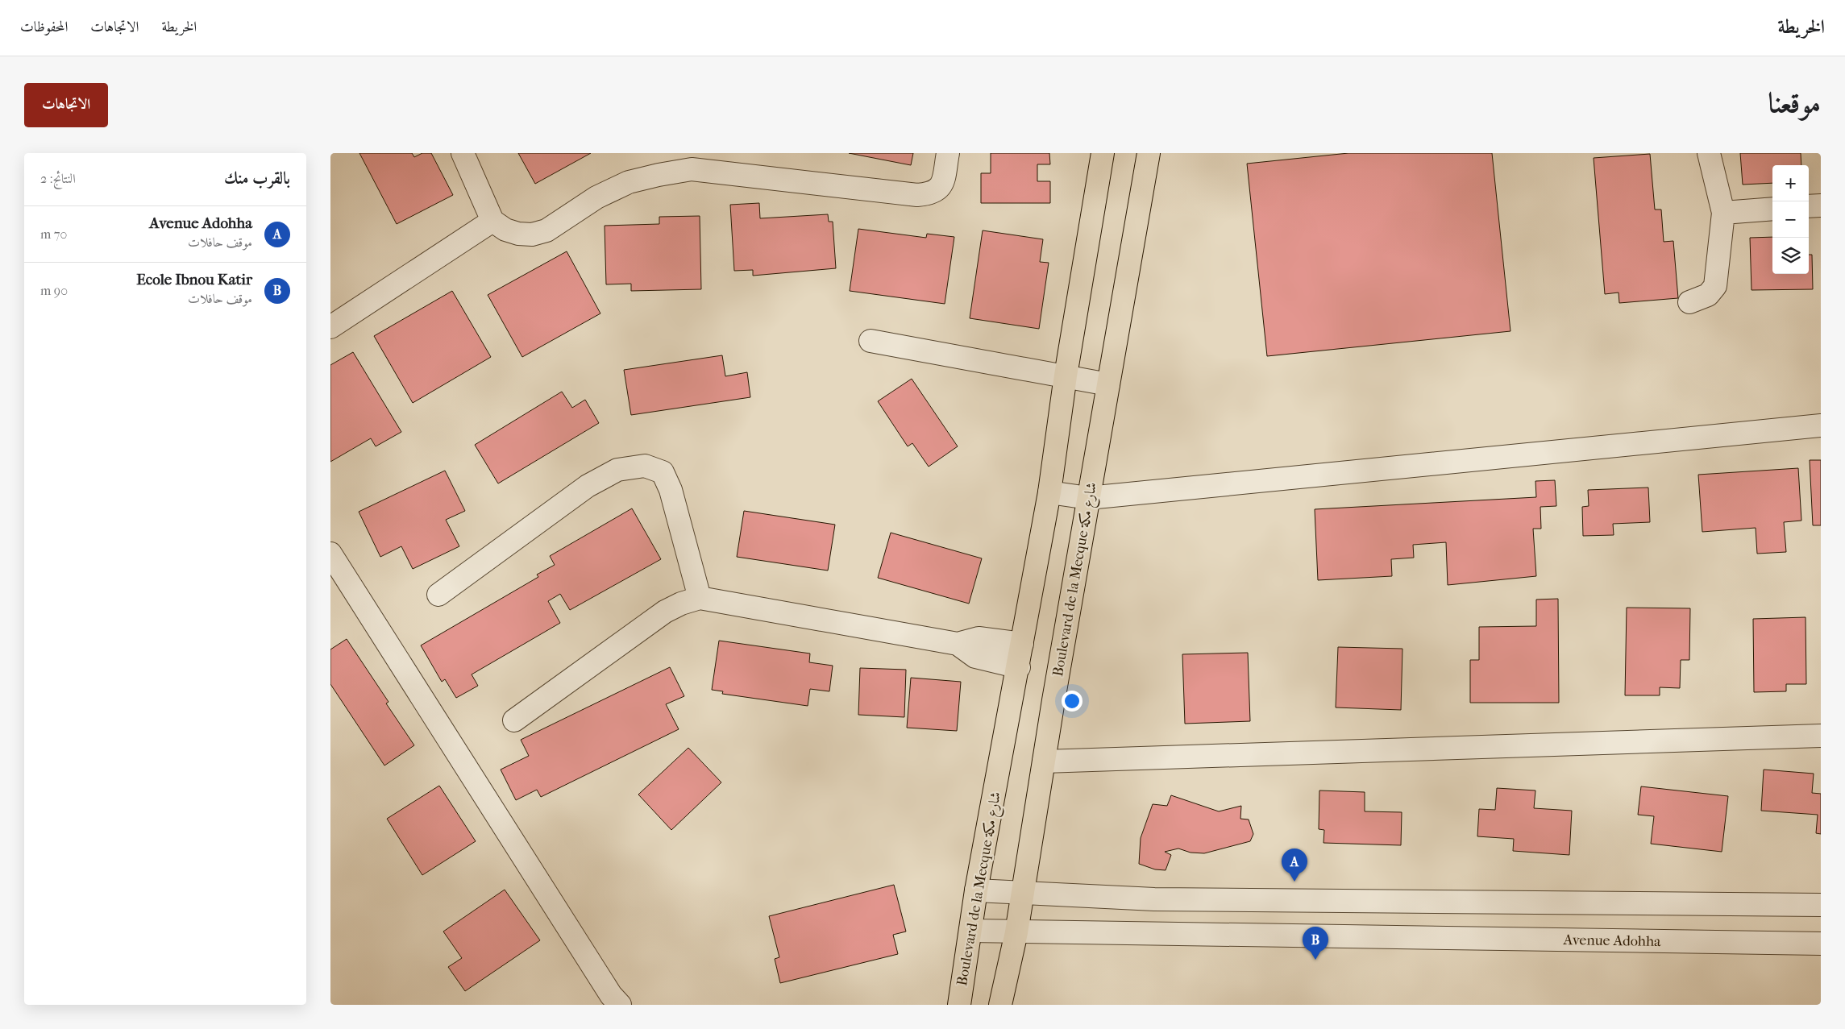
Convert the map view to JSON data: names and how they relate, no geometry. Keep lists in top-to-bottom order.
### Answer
{
  "streets": {
    "main road": ["Boulevard de la Mecque شارع مكة"],
    "street": ["Avenue Adohha"]
  },
  "crossings": [
    ["Boulevard de la Mecque شارع مكة", "Avenue Adohha"]
  ],
  "page": {
    "header": "الخريطة",
    "nav": ["الخريطة", "الاتجاهات", "المحفوظات"],
    "title": "موقعنا",
    "buttons": "الاتجاهات",
    "heading": ["بالقرب منك", "النتائج: 2"],
    "map_buttons": ["+", "−"],
    "list": [
      {
        "mark": "A",
        "name": "Avenue Adohha",
        "note": "موقف حافلات",
        "value": "70 m"
      },
      {
        "mark": "B",
        "name": "Ecole Ibnou Katir",
        "note": "موقف حافلات",
        "value": "90 m"
      }
    ],
    "pins": ["A", "B"]
  }
}
